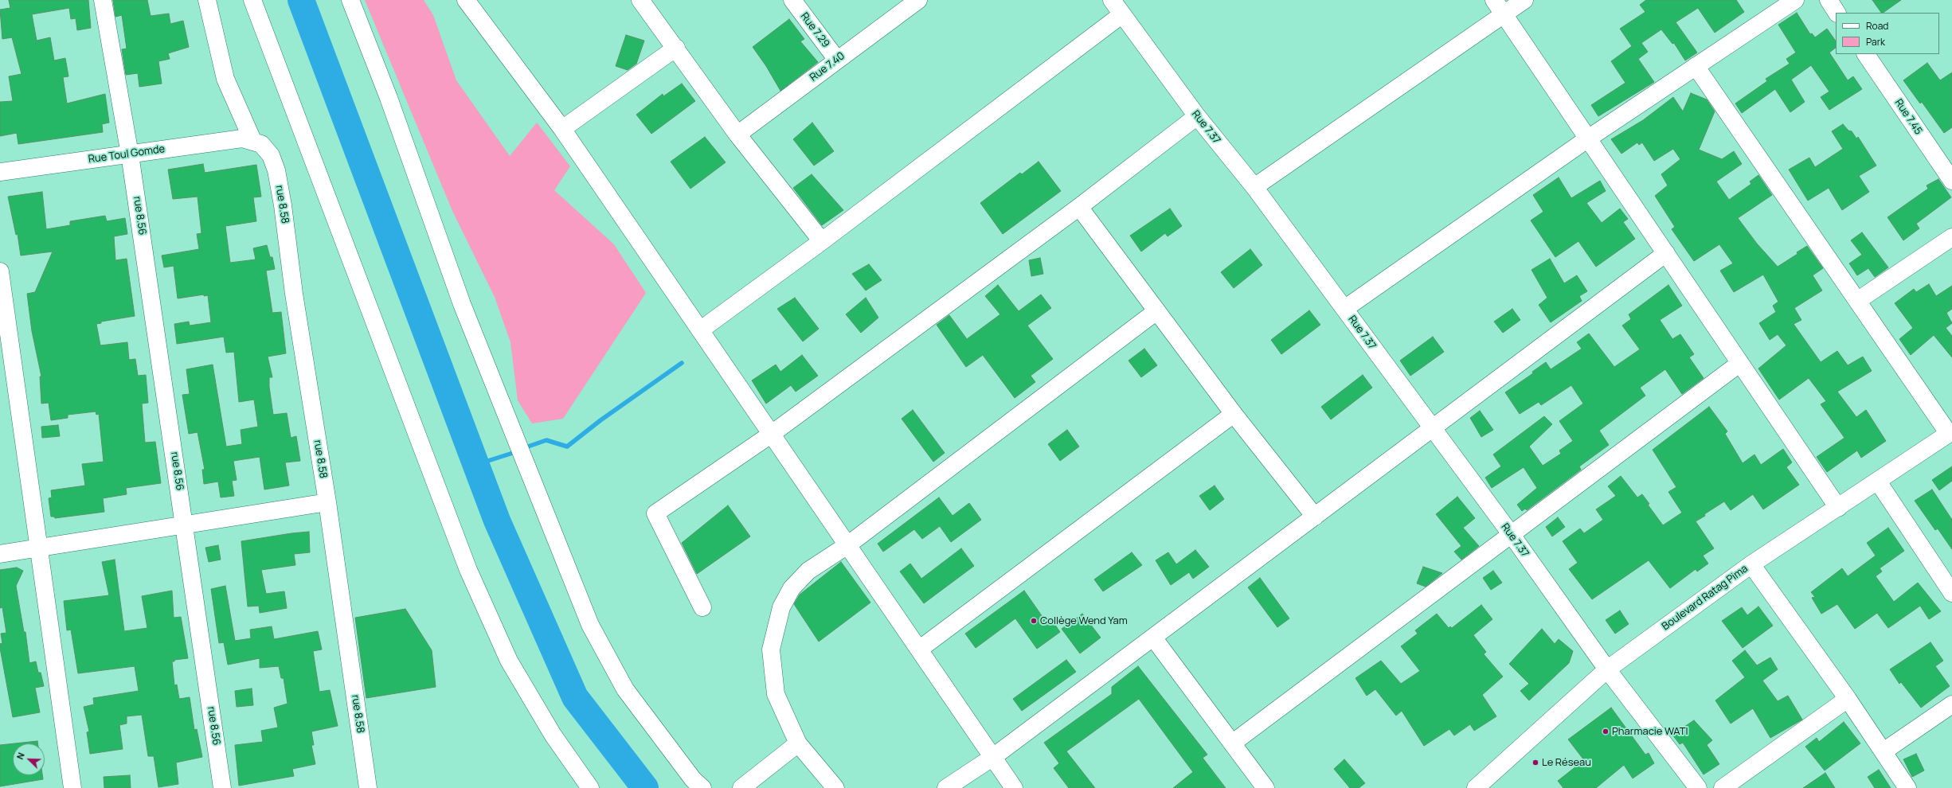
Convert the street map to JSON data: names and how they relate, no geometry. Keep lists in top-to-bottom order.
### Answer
{
  "streets": {
    "street": [
      "Rue 7.29",
      "Rue 7.40",
      "Rue 7.45",
      "Rue 7.37",
      "Rue Toul Gomde",
      "rue 8.58",
      "rue 8.56",
      "Boulevard Ratag Pima"
    ]
  },
  "crossings": [
    ["Rue 7.29", "Rue 7.40"],
    ["Rue 7.37", "Boulevard Ratag Pima"],
    ["Rue Toul Gomde", "rue 8.58"],
    ["Rue Toul Gomde", "rue 8.56"]
  ],
  "places": ["Collège Wend Yam", "Pharmacie WATI", "Le Réseau"],
  "legend": ["Road", "Park"],
  "north": "top left"
}
